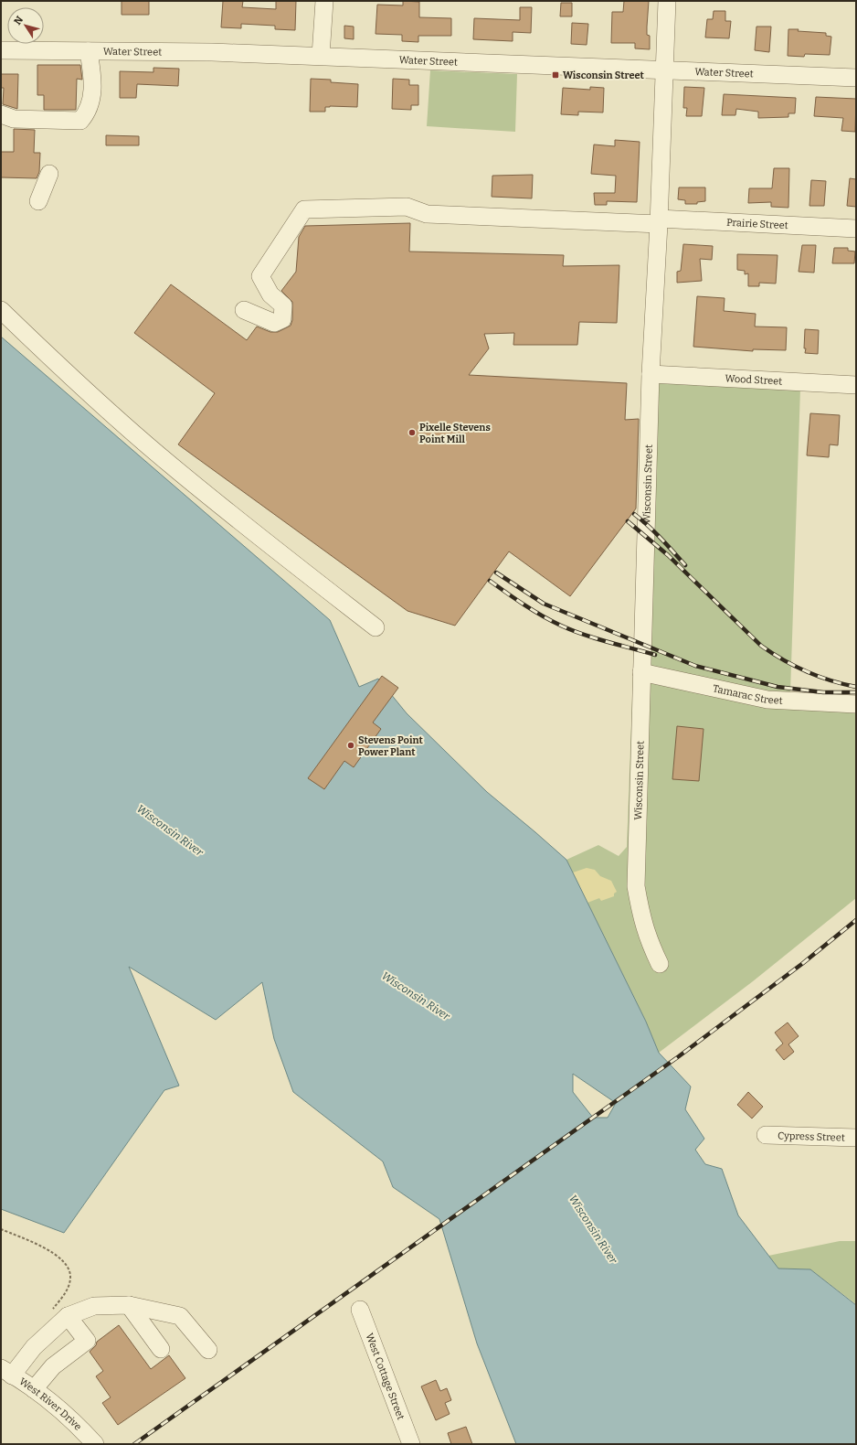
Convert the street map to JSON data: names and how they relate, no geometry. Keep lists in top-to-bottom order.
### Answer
{
  "streets": {
    "street": [
      "Water Street",
      "Prairie Street",
      "Wood Street",
      "Wisconsin Street",
      "Tamarac Street",
      "Cypress Street",
      "West Cottage Street",
      "West River Drive"
    ]
  },
  "crossings": [
    ["Water Street", "Wisconsin Street"],
    ["Prairie Street", "Wisconsin Street"],
    ["Wood Street", "Wisconsin Street"],
    ["Wisconsin Street", "Tamarac Street"]
  ],
  "water": ["Wisconsin River"],
  "places": {
    "transit": ["Wisconsin Street"],
    "other": ["Pixelle Stevens Point Mill", "Stevens Point Power Plant"]
  },
  "north": "top left"
}
